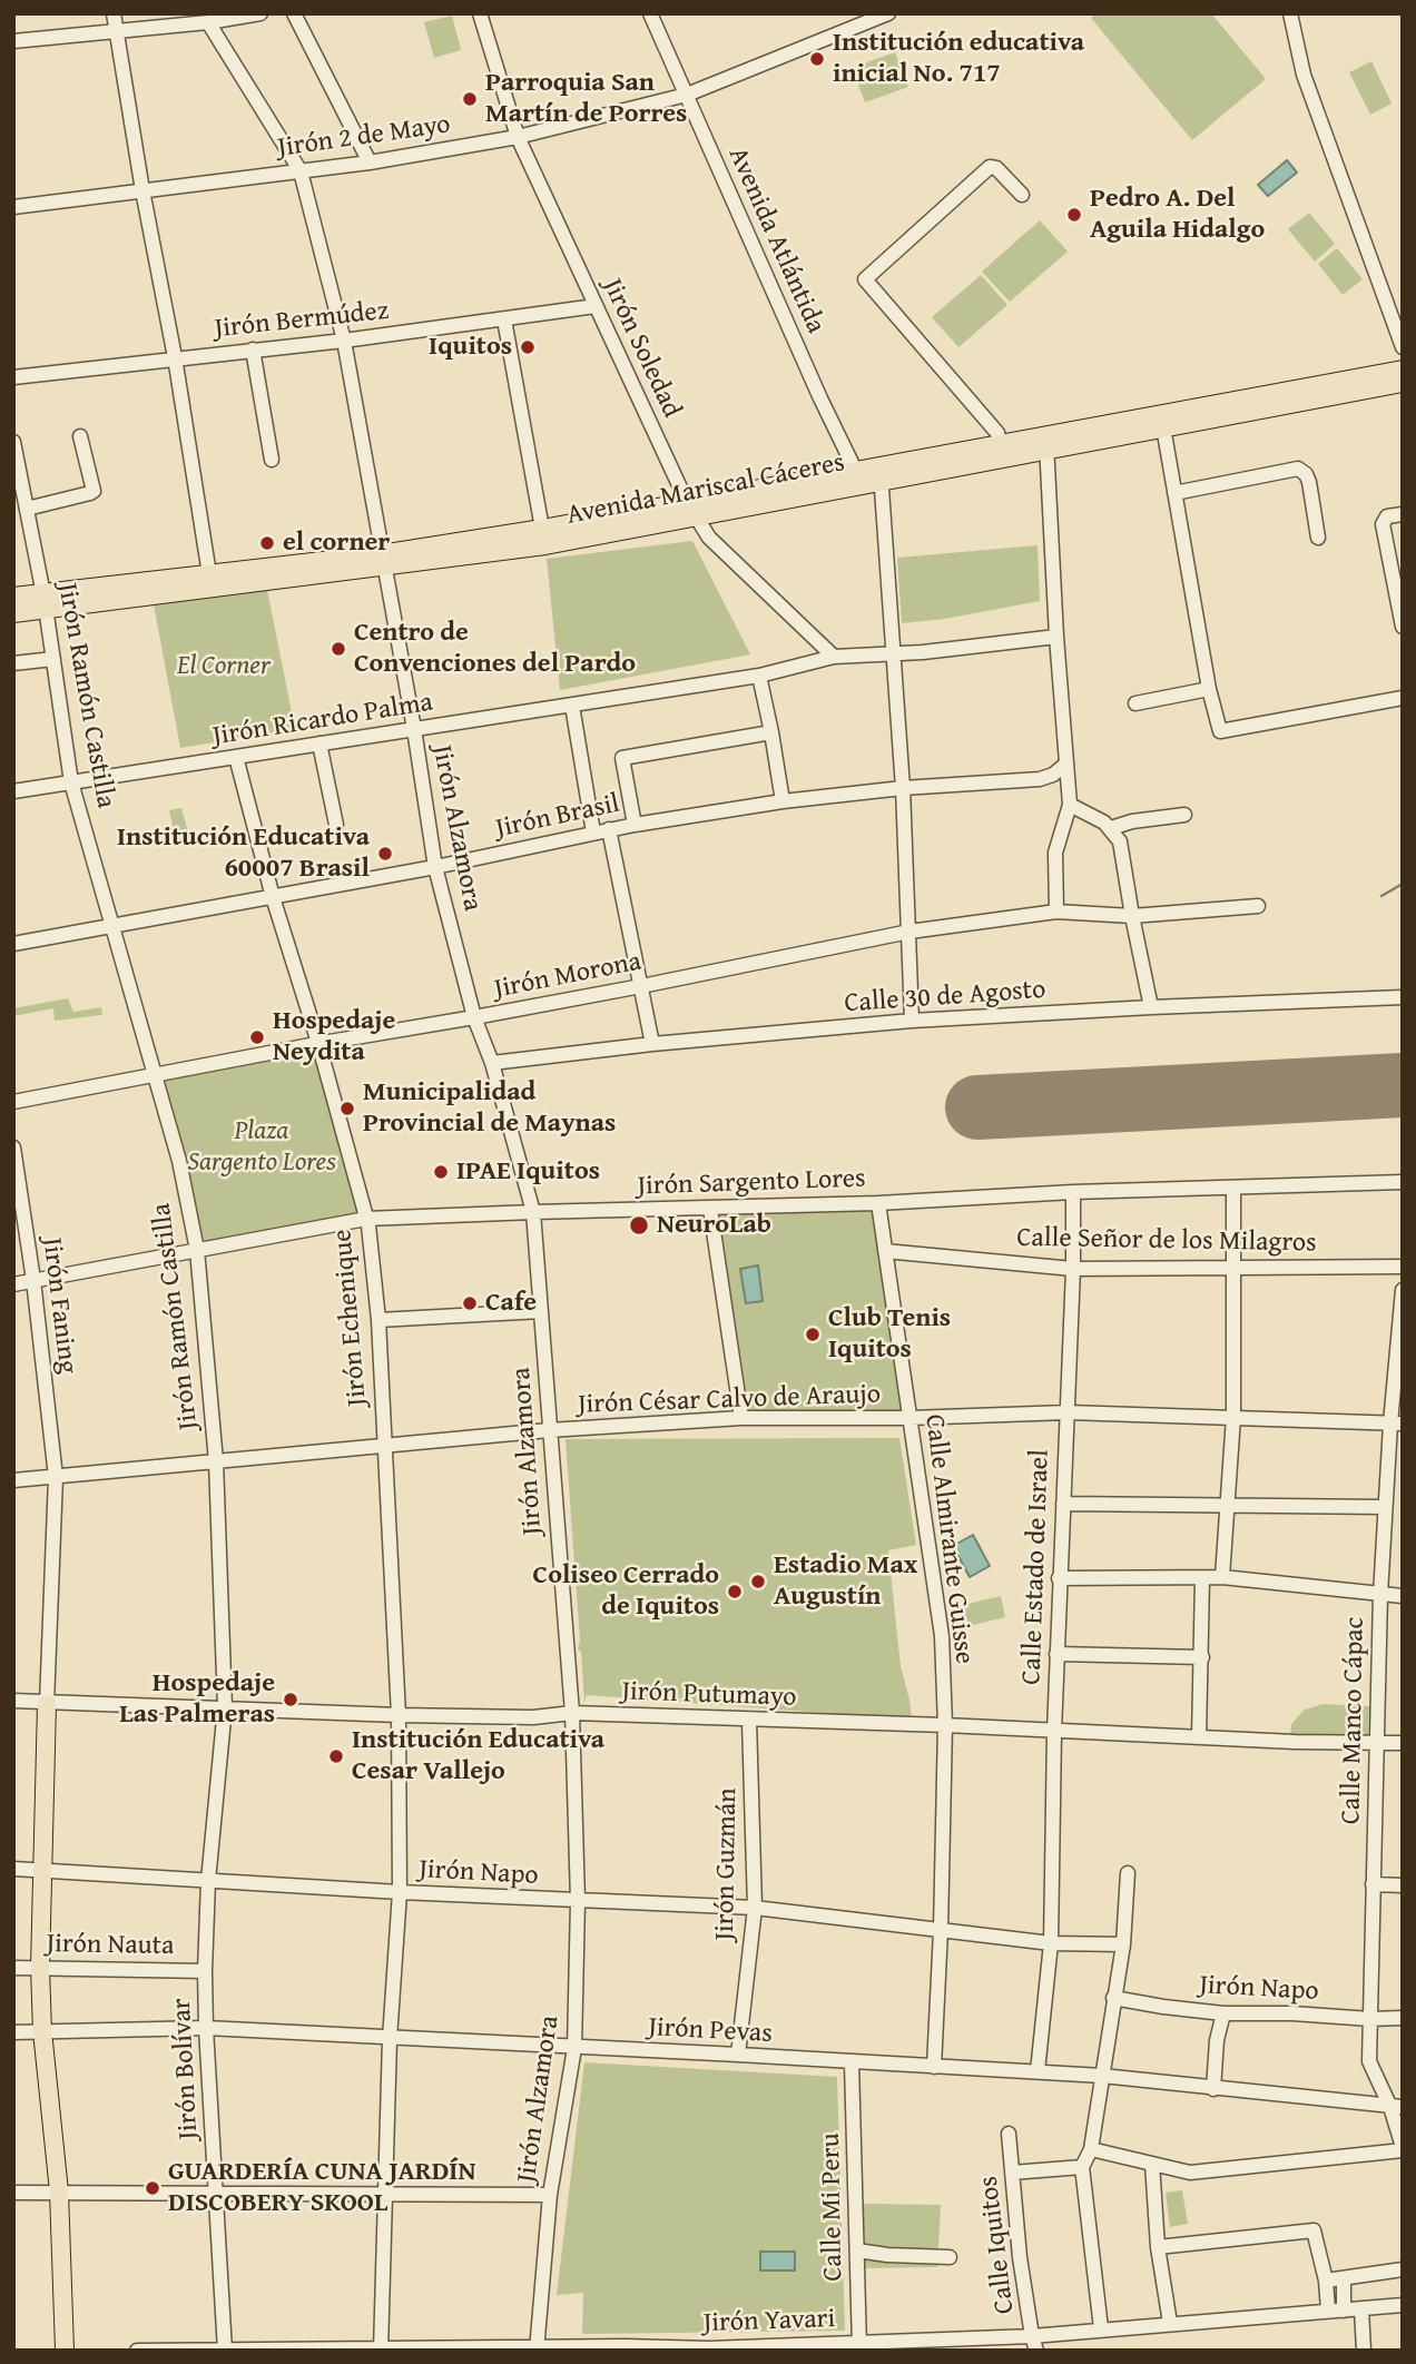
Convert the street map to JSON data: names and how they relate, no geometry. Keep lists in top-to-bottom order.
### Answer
{
  "streets": {
    "main road": ["Avenida Mariscal Cáceres"],
    "street": [
      "Jirón 2 de Mayo",
      "Avenida Atlántida",
      "Jirón Bermúdez",
      "Jirón Soledad",
      "Jirón Ramón Castilla",
      "Jirón Ricardo Palma",
      "Jirón Brasil",
      "Jirón Alzamora",
      "Jirón Morona",
      "Calle 30 de Agosto",
      "Jirón Sargento Lores",
      "Calle Señor de los Milagros",
      "Jirón Faning",
      "Jirón Echenique",
      "Jirón César Calvo de Araujo",
      "Calle Almirante Guisse",
      "Calle Estado de Israel",
      "Jirón Putumayo",
      "Calle Manco Cápac",
      "Jirón Guzmán",
      "Jirón Napo",
      "Jirón Nauta",
      "Jirón Pevas",
      "Jirón Bolívar",
      "Calle Mi Peru",
      "Calle Iquitos",
      "Jirón Yavari"
    ]
  },
  "crossings": [
    ["Jirón 2 de Mayo", "Avenida Atlántida"],
    ["Jirón 2 de Mayo", "Jirón Soledad"],
    ["Jirón 2 de Mayo", "Jirón Alzamora"],
    ["Avenida Atlántida", "Avenida Mariscal Cáceres"],
    ["Jirón Bermúdez", "Jirón Soledad"],
    ["Jirón Bermúdez", "Jirón Alzamora"],
    ["Jirón Soledad", "Avenida Mariscal Cáceres"],
    ["Jirón Soledad", "Jirón Ricardo Palma"],
    ["Avenida Mariscal Cáceres", "Jirón Ramón Castilla"],
    ["Avenida Mariscal Cáceres", "Jirón Alzamora"],
    ["Jirón Ramón Castilla", "Jirón Ricardo Palma"],
    ["Jirón Ramón Castilla", "Jirón Brasil"],
    ["Jirón Ramón Castilla", "Jirón Morona"],
    ["Jirón Ramón Castilla", "Jirón Sargento Lores"],
    ["Jirón Ramón Castilla", "Jirón César Calvo de Araujo"],
    ["Jirón Ramón Castilla", "Jirón Putumayo"],
    ["Jirón Ramón Castilla", "Jirón Napo"],
    ["Jirón Ramón Castilla", "Jirón Nauta"],
    ["Jirón Ramón Castilla", "Jirón Bolívar"],
    ["Jirón Ricardo Palma", "Jirón Alzamora"],
    ["Jirón Ricardo Palma", "Jirón Echenique"],
    ["Jirón Brasil", "Jirón Alzamora"],
    ["Jirón Brasil", "Jirón Echenique"],
    ["Jirón Alzamora", "Jirón Morona"],
    ["Jirón Alzamora", "Calle 30 de Agosto"],
    ["Jirón Alzamora", "Jirón Sargento Lores"],
    ["Jirón Alzamora", "Jirón César Calvo de Araujo"],
    ["Jirón Alzamora", "Jirón Putumayo"],
    ["Jirón Alzamora", "Jirón Napo"],
    ["Jirón Alzamora", "Jirón Pevas"],
    ["Jirón Alzamora", "Jirón Yavari"],
    ["Jirón Morona", "Jirón Echenique"],
    ["Jirón Sargento Lores", "Jirón Faning"],
    ["Jirón Sargento Lores", "Jirón Echenique"],
    ["Jirón Sargento Lores", "Calle Almirante Guisse"],
    ["Jirón Sargento Lores", "Calle Estado de Israel"],
    ["Calle Señor de los Milagros", "Calle Almirante Guisse"],
    ["Calle Señor de los Milagros", "Calle Estado de Israel"],
    ["Jirón Faning", "Jirón César Calvo de Araujo"],
    ["Jirón Faning", "Jirón Putumayo"],
    ["Jirón Echenique", "Jirón César Calvo de Araujo"],
    ["Jirón Echenique", "Jirón Putumayo"],
    ["Jirón Echenique", "Jirón Napo"],
    ["Jirón Echenique", "Jirón Pevas"],
    ["Jirón Echenique", "Jirón Yavari"],
    ["Jirón César Calvo de Araujo", "Calle Almirante Guisse"],
    ["Jirón César Calvo de Araujo", "Calle Estado de Israel"],
    ["Jirón César Calvo de Araujo", "Calle Manco Cápac"],
    ["Calle Almirante Guisse", "Jirón Putumayo"],
    ["Calle Almirante Guisse", "Jirón Napo"],
    ["Calle Almirante Guisse", "Jirón Pevas"],
    ["Calle Estado de Israel", "Jirón Putumayo"],
    ["Calle Estado de Israel", "Jirón Napo"],
    ["Calle Estado de Israel", "Jirón Pevas"],
    ["Jirón Putumayo", "Calle Manco Cápac"],
    ["Jirón Putumayo", "Jirón Guzmán"],
    ["Calle Manco Cápac", "Jirón Napo"],
    ["Calle Manco Cápac", "Jirón Pevas"],
    ["Jirón Guzmán", "Jirón Napo"],
    ["Jirón Guzmán", "Jirón Pevas"],
    ["Jirón Nauta", "Jirón Bolívar"],
    ["Jirón Pevas", "Jirón Bolívar"],
    ["Jirón Pevas", "Calle Mi Peru"],
    ["Jirón Bolívar", "Jirón Yavari"],
    ["Calle Mi Peru", "Jirón Yavari"],
    ["Calle Iquitos", "Jirón Yavari"]
  ],
  "parks": ["El Corner", "Plaza Sargento Lores"],
  "places": [
    "Institución educativa inicial No. 717",
    "Parroquia San Martín de Porres",
    "Pedro A. Del Aguila Hidalgo",
    "Iquitos",
    "el corner",
    "Centro de Convenciones del Pardo",
    "Institución Educativa 60007 Brasil",
    "Hospedaje Neydita",
    "Municipalidad Provincial de Maynas",
    "IPAE Iquitos",
    "NeuroLab",
    "Cafe",
    "Club Tenis Iquitos",
    "Estadio Max Augustín",
    "Coliseo Cerrado de Iquitos",
    "Hospedaje Las Palmeras",
    "Institución Educativa Cesar Vallejo",
    "GUARDERÍA CUNA JARDÍN DISCOBERY SKOOL"
  ]
}
